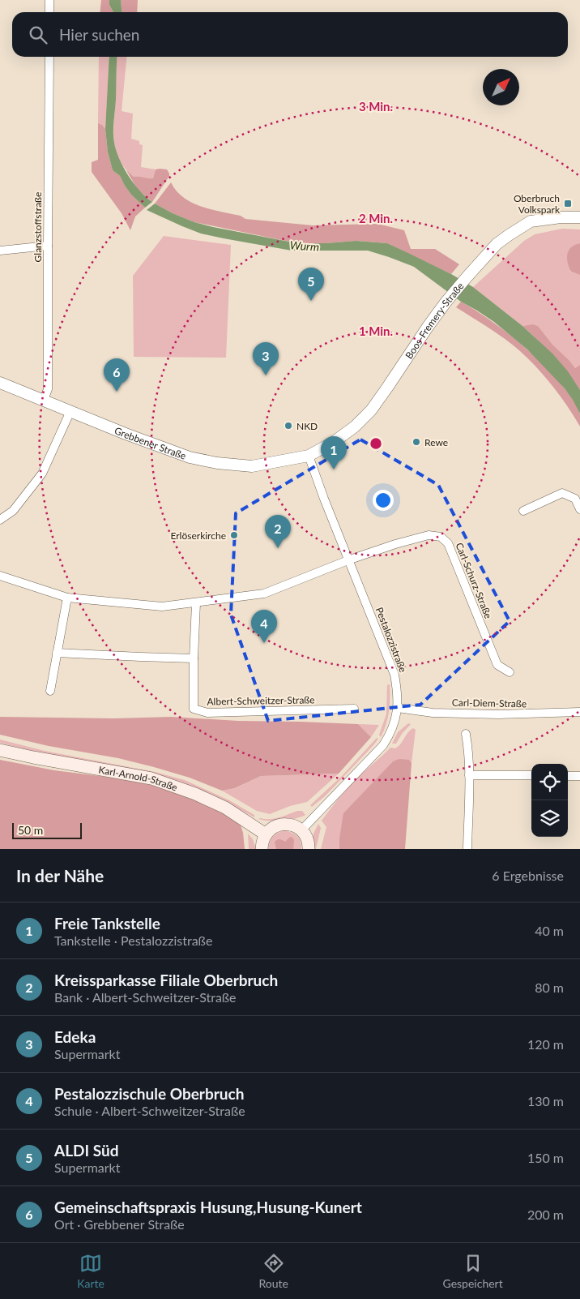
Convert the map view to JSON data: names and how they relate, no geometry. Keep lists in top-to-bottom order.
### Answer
{
  "streets": {
    "main road": ["Karl-Arnold-Straße"],
    "street": [
      "Glanzstoffstraße",
      "Boos-Fremery-Straße",
      "Grebbener Straße",
      "Carl-Schurz-Straße",
      "Pestalozzistraße",
      "Albert-Schweitzer-Straße",
      "Carl-Diem-Straße"
    ]
  },
  "crossings": [
    ["Glanzstoffstraße", "Grebbener Straße"],
    ["Boos-Fremery-Straße", "Grebbener Straße"],
    ["Boos-Fremery-Straße", "Pestalozzistraße"],
    ["Grebbener Straße", "Pestalozzistraße"],
    ["Carl-Schurz-Straße", "Pestalozzistraße"],
    ["Pestalozzistraße", "Carl-Diem-Straße"]
  ],
  "water": ["Wurm"],
  "places": {
    "transit": ["Oberbruch Volkspark"],
    "other": ["NKD", "Rewe", "Erlöserkirche"]
  },
  "scale_bar": "50 m",
  "north": "top right",
  "page": {
    "search": "Hier suchen",
    "pins": [
      "5",
      "3",
      "6",
      "1",
      "2",
      "4"
    ],
    "scale": "50 m",
    "heading": ["In der Nähe", "6 Ergebnisse"],
    "list": [
      {
        "mark": "1",
        "name": "Freie Tankstelle",
        "note": "Tankstelle · Pestalozzistraße",
        "value": "40 m"
      },
      {
        "mark": "2",
        "name": "Kreissparkasse Filiale Oberbruch",
        "note": "Bank · Albert-Schweitzer-Straße",
        "value": "80 m"
      },
      {
        "mark": "3",
        "name": "Edeka",
        "note": "Supermarkt",
        "value": "120 m"
      },
      {
        "mark": "4",
        "name": "Pestalozzischule Oberbruch",
        "note": "Schule · Albert-Schweitzer-Straße",
        "value": "130 m"
      },
      {
        "mark": "5",
        "name": "ALDI Süd",
        "note": "Supermarkt",
        "value": "150 m"
      },
      {
        "mark": "6",
        "name": "Gemeinschaftspraxis Husung,Husung-Kunert",
        "note": "Ort · Grebbener Straße",
        "value": "200 m"
      }
    ],
    "nav": ["Karte", "Route", "Gespeichert"]
  },
  "rings": ["3 Min.", "2 Min.", "1 Min."]
}
